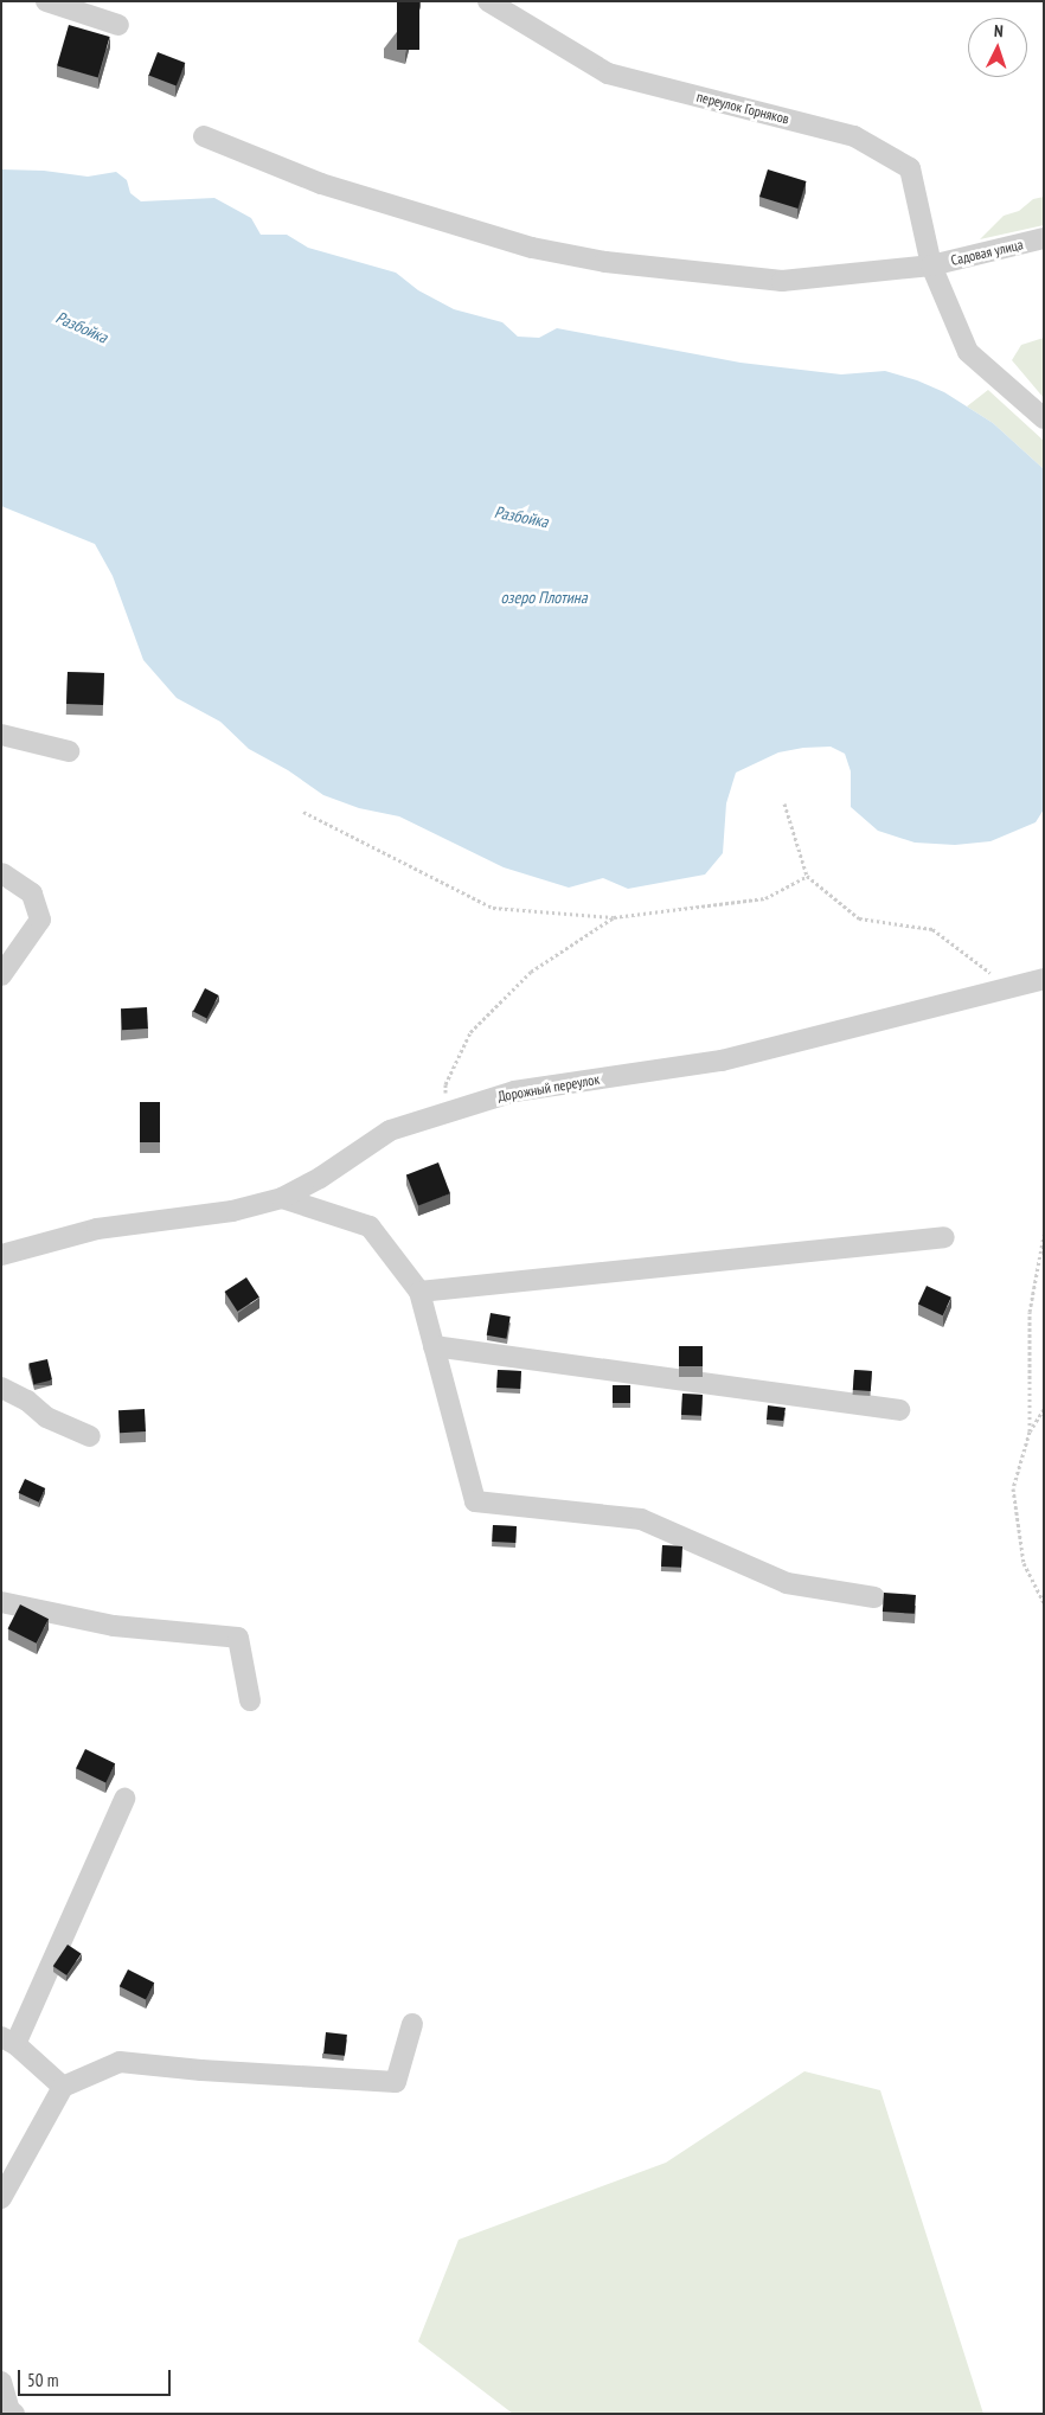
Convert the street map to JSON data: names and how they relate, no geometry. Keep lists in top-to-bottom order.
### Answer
{
  "streets": {
    "street": ["переулок Горняков", "Садовая улица", "Дорожный переулок"]
  },
  "crossings": [
    ["переулок Горняков", "Садовая улица"]
  ],
  "water": ["Разбойка", "озеро Плотина"],
  "scale_bar": "50 m",
  "north": "top"
}
